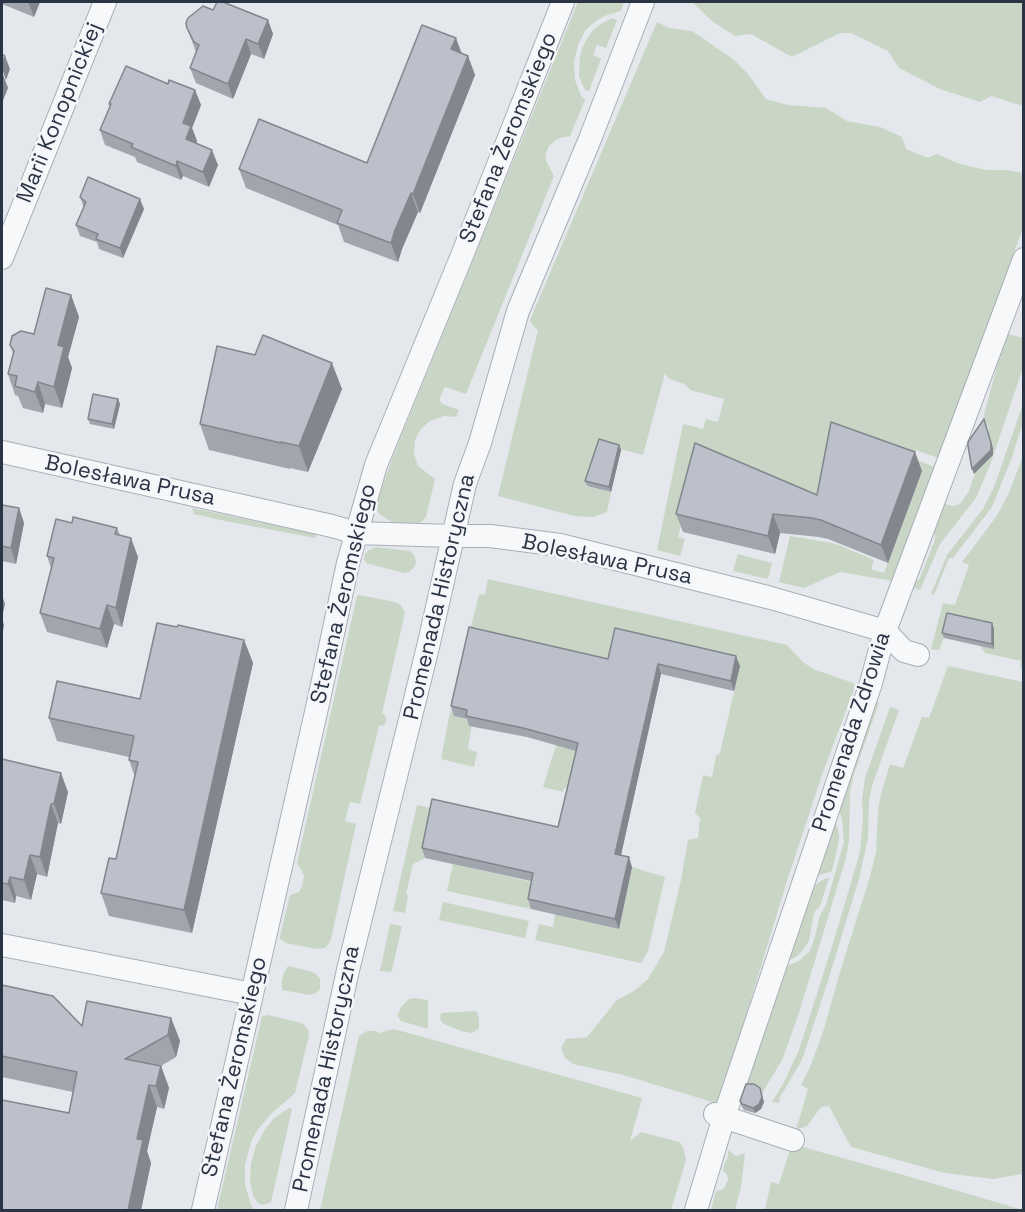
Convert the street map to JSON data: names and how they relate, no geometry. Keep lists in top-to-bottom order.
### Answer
{
  "streets": {
    "street": [
      "Marii Konopnickiej",
      "Stefana Żeromskiego",
      "Bolesława Prusa",
      "Promenada Historyczna",
      "Promenada Zdrowia"
    ]
  },
  "crossings": [
    ["Stefana Żeromskiego", "Bolesława Prusa"],
    ["Bolesława Prusa", "Promenada Historyczna"],
    ["Bolesława Prusa", "Promenada Zdrowia"]
  ]
}
